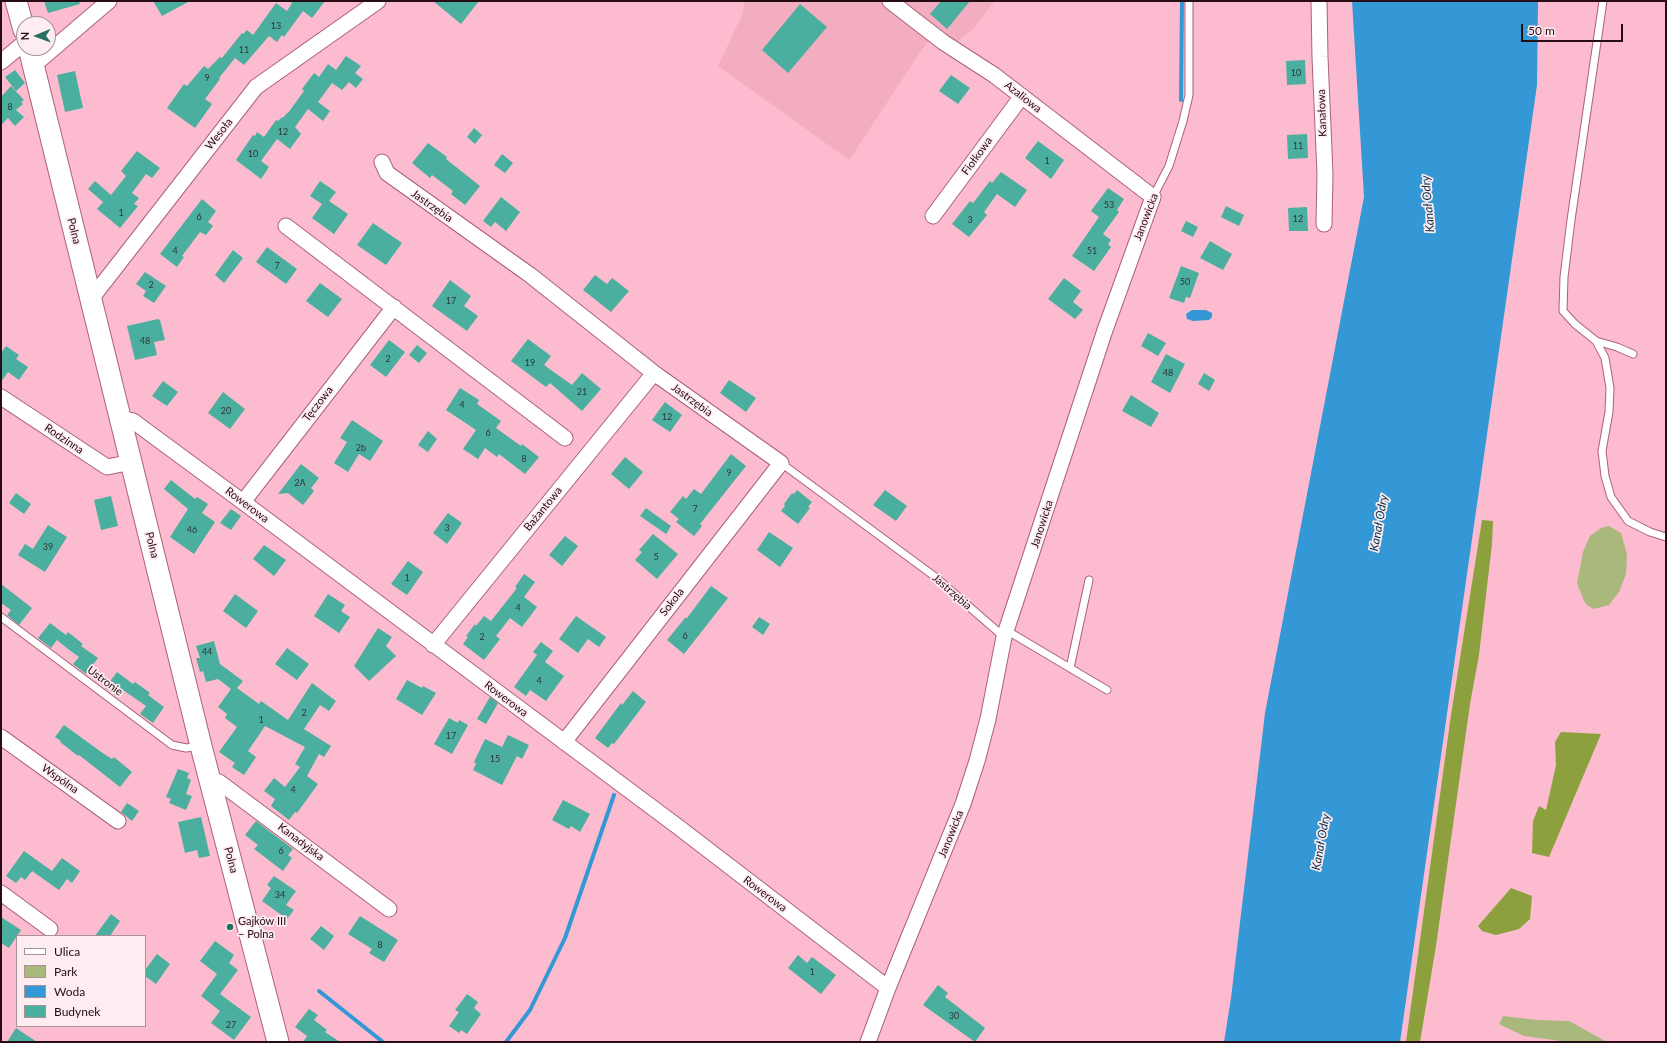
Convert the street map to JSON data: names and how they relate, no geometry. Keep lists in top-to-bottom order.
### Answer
{
  "streets": {
    "street": [
      "Azaliowa",
      "Kanałowa",
      "Wesoła",
      "Fiołkowa",
      "Jastrzębia",
      "Janowicka",
      "Polna",
      "Tęczowa",
      "Rodzinna",
      "Rowerowa",
      "Bażantowa",
      "Sokola",
      "Wspólna",
      "Kanadyjska"
    ],
    "lane": ["Ustronie"]
  },
  "crossings": [
    ["Azaliowa", "Fiołkowa"],
    ["Azaliowa", "Janowicka"],
    ["Wesoła", "Polna"],
    ["Jastrzębia", "Janowicka"],
    ["Jastrzębia", "Bażantowa"],
    ["Jastrzębia", "Sokola"],
    ["Janowicka", "Rowerowa"],
    ["Polna", "Rodzinna"],
    ["Polna", "Rowerowa"],
    ["Polna", "Ustronie"],
    ["Polna", "Kanadyjska"],
    ["Tęczowa", "Rowerowa"],
    ["Rowerowa", "Bażantowa"],
    ["Rowerowa", "Sokola"]
  ],
  "water": ["Kanał Odry"],
  "places": ["Gajków III – Polna"],
  "house_numbers": [
    "13",
    "11",
    "10",
    "9",
    "8",
    "12",
    "11",
    "10",
    "1",
    "53",
    "1",
    "6",
    "12",
    "3",
    "4",
    "51",
    "7",
    "50",
    "2",
    "17",
    "48",
    "2",
    "19",
    "48",
    "21",
    "4",
    "20",
    "12",
    "6",
    "2b",
    "8",
    "9",
    "2A",
    "7",
    "3",
    "46",
    "39",
    "5",
    "1",
    "4",
    "6",
    "2",
    "44",
    "4",
    "2",
    "1",
    "17",
    "15",
    "4",
    "6",
    "34",
    "8",
    "1",
    "30",
    "27"
  ],
  "legend": [
    "Ulica",
    "Park",
    "Woda",
    "Budynek"
  ],
  "scale_bar": "50 m",
  "north": "left"
}
